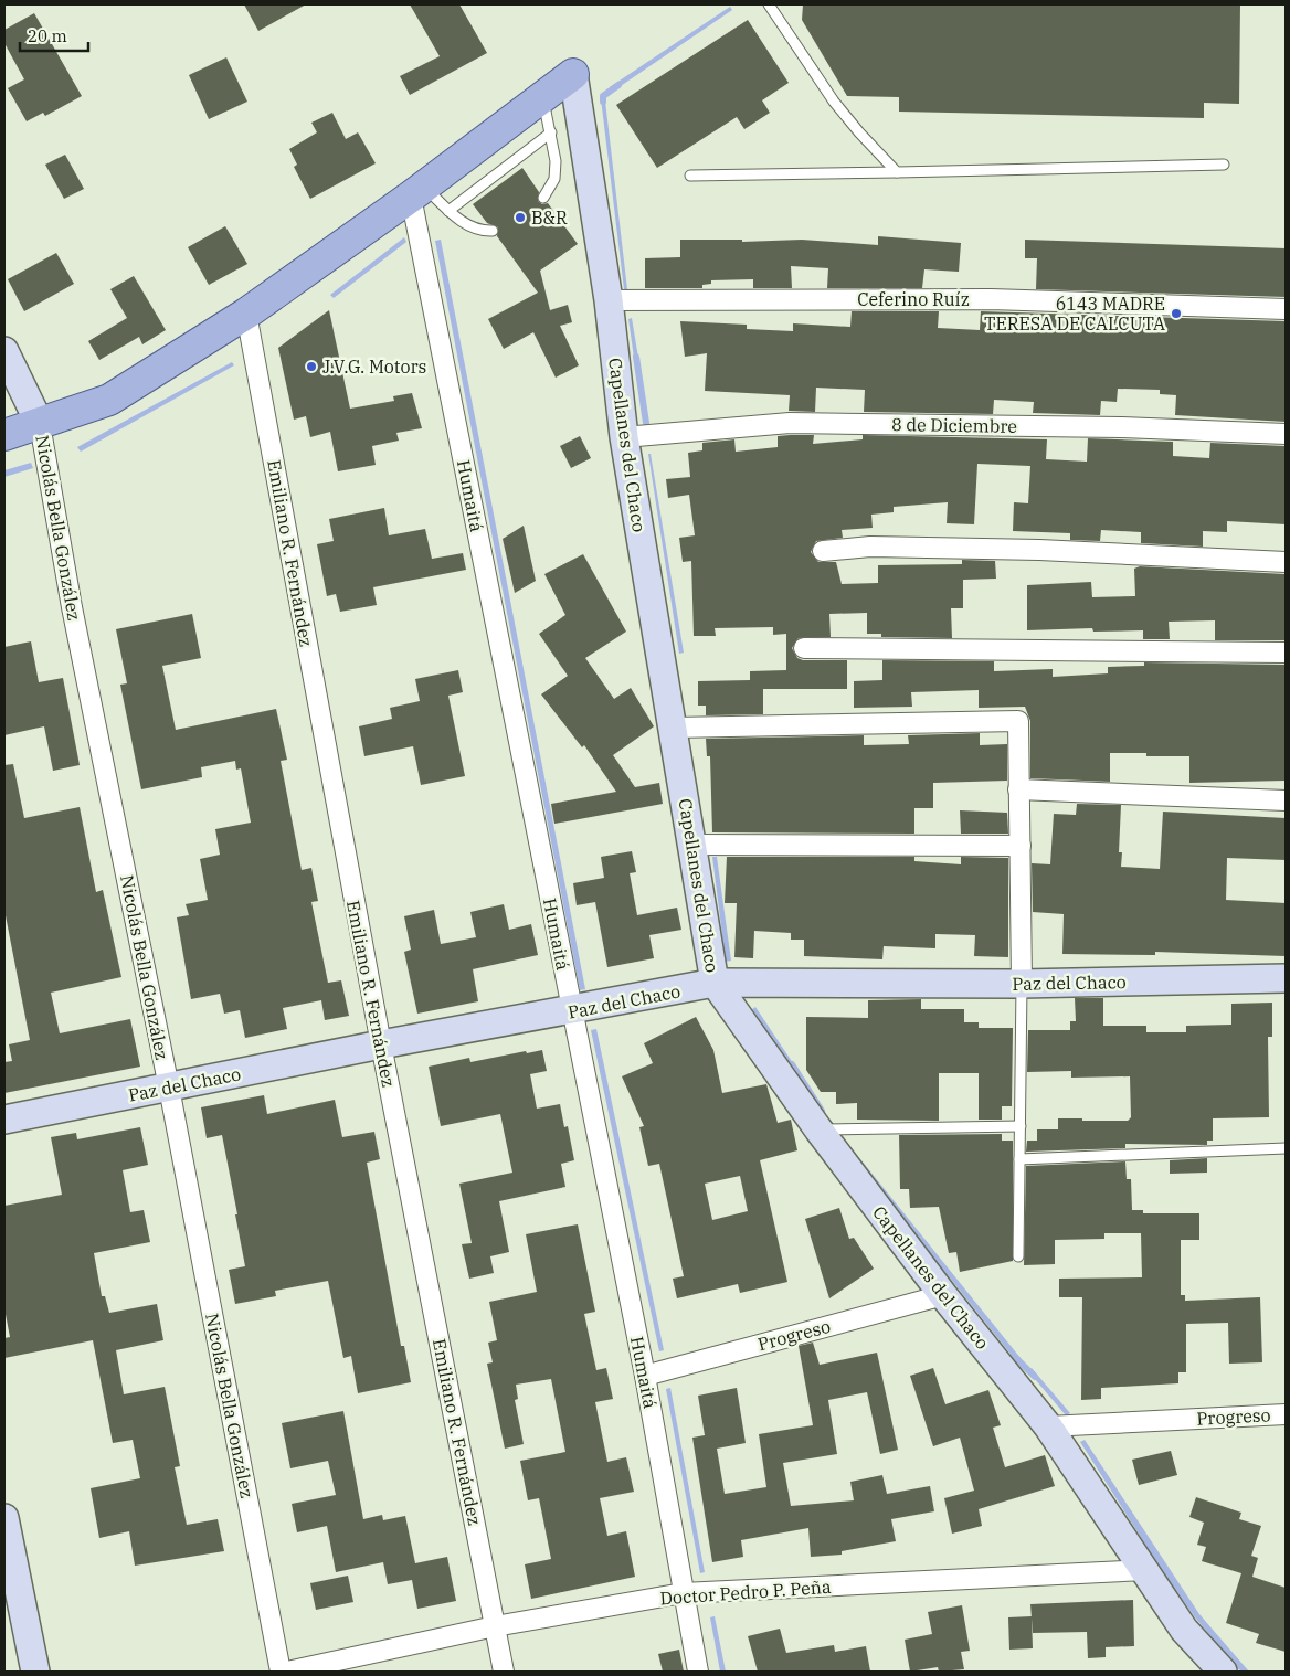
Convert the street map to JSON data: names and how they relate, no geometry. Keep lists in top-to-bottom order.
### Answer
{
  "streets": {
    "street": [
      "Ceferino Ruíz",
      "8 de Diciembre",
      "Capellanes del Chaco",
      "Humaitá",
      "Nicolás Bella González",
      "Emiliano R. Fernández",
      "Paz del Chaco",
      "Progreso",
      "Doctor Pedro P. Peña"
    ]
  },
  "crossings": [
    ["Ceferino Ruíz", "Capellanes del Chaco"],
    ["8 de Diciembre", "Capellanes del Chaco"],
    ["Capellanes del Chaco", "Paz del Chaco"],
    ["Capellanes del Chaco", "Progreso"],
    ["Capellanes del Chaco", "Doctor Pedro P. Peña"],
    ["Humaitá", "Paz del Chaco"],
    ["Humaitá", "Progreso"],
    ["Humaitá", "Doctor Pedro P. Peña"],
    ["Nicolás Bella González", "Paz del Chaco"],
    ["Emiliano R. Fernández", "Paz del Chaco"],
    ["Emiliano R. Fernández", "Doctor Pedro P. Peña"]
  ],
  "places": ["B&R", "6143 MADRE TERESA DE CALCUTA", "J.V.G. Motors"],
  "scale_bar": "20 m"
}
